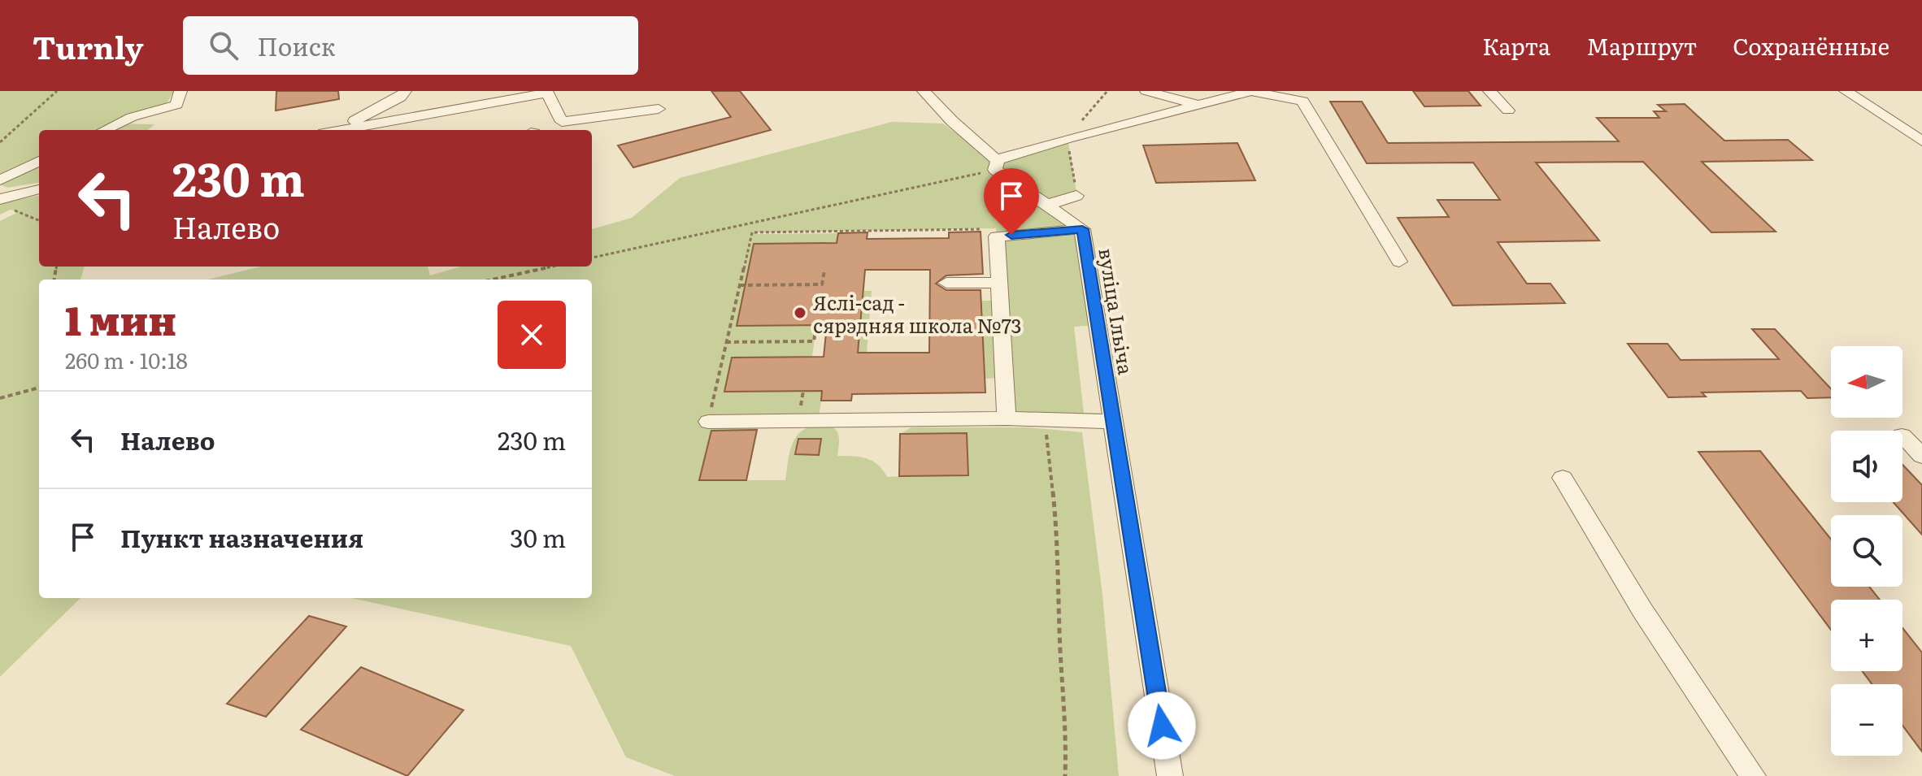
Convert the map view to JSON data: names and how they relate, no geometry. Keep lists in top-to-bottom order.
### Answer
{
  "streets": {
    "street": ["вуліца Ільіча"]
  },
  "places": ["Яслі-сад - сярэдняя школа №73"],
  "north": "left",
  "page": {
    "header": "Turnly",
    "search": "Поиск",
    "nav": ["Карта", "Маршрут", "Сохранённые"],
    "turn": ["230 m", "Налево"],
    "heading": ["1 мин", "260 m · 10:18"],
    "map_buttons": ["+", "−"],
    "list": [
      {
        "name": "Налево",
        "value": "230 m"
      },
      {
        "name": "Пункт назначения",
        "value": "30 m"
      }
    ]
  }
}
